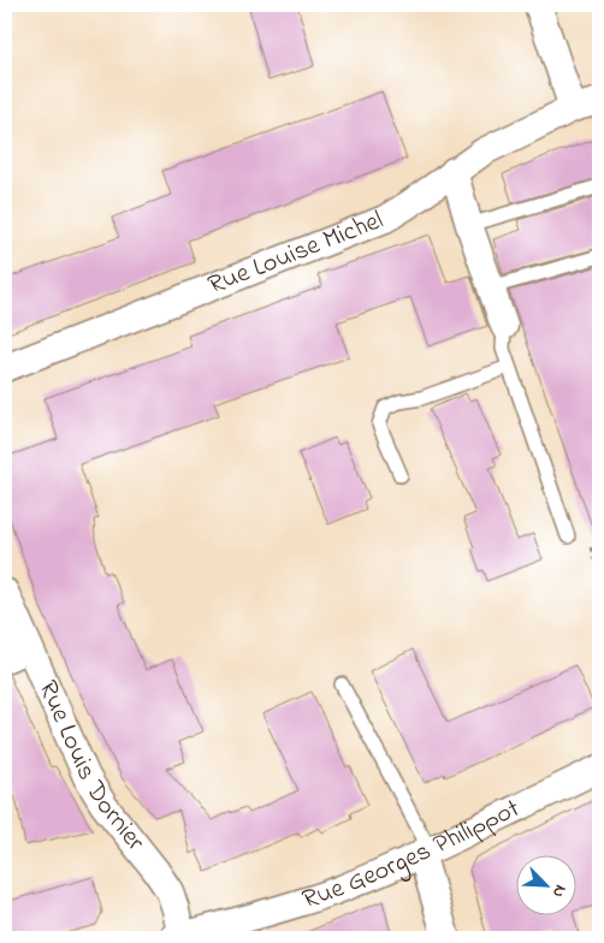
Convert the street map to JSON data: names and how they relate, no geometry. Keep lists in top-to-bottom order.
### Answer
{
  "streets": {
    "street": ["Rue Louise Michel", "Rue Louis Dornier", "Rue Georges Philippot"]
  },
  "crossings": [
    ["Rue Louis Dornier", "Rue Georges Philippot"]
  ],
  "north": "bottom right"
}
